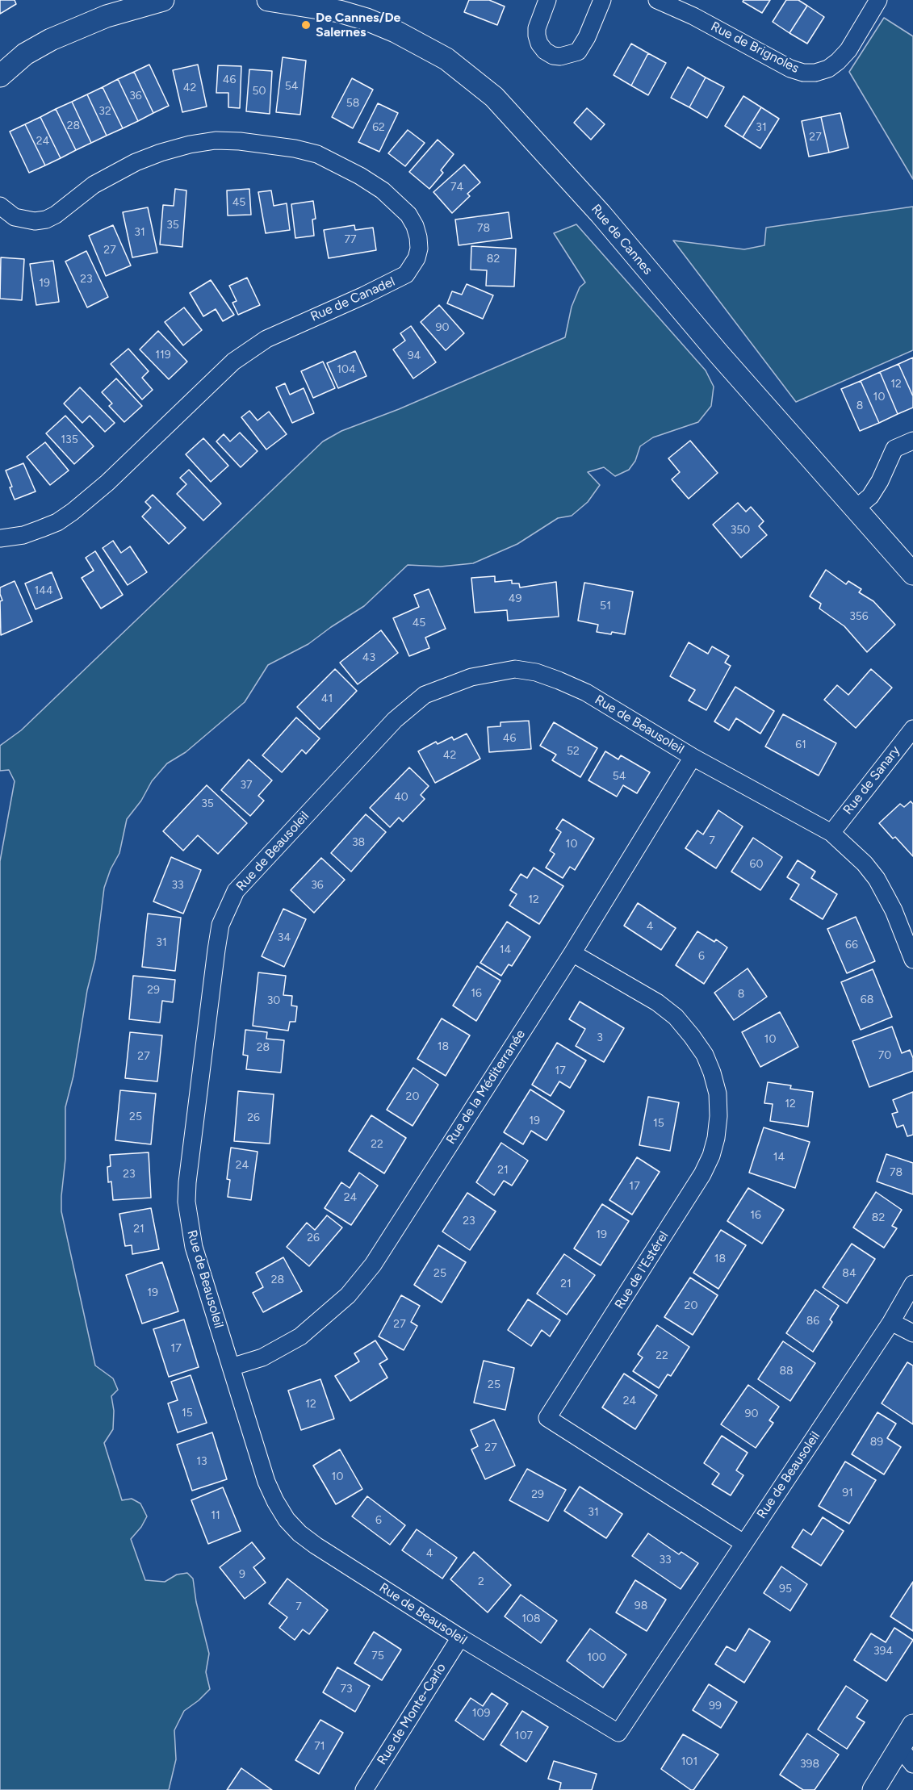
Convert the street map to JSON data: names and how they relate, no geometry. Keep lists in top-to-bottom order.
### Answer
{
  "streets": {
    "street": [
      "Rue de Brignoles",
      "Rue de Cannes",
      "Rue de Canadel",
      "Rue de Beausoleil",
      "Rue de Sanary",
      "Rue de la Méditerranée",
      "Rue de l'Estérel",
      "Rue de Monte-Carlo"
    ]
  },
  "crossings": [
    ["Rue de Beausoleil", "Rue de Sanary"],
    ["Rue de Beausoleil", "Rue de la Méditerranée"],
    ["Rue de Beausoleil", "Rue de l'Estérel"],
    ["Rue de Beausoleil", "Rue de Monte-Carlo"],
    ["Rue de la Méditerranée", "Rue de l'Estérel"]
  ],
  "places": ["De Cannes/De Salernes"],
  "house_numbers": [
    "46",
    "54",
    "42",
    "50",
    "36",
    "58",
    "32",
    "28",
    "62",
    "31",
    "27",
    "24",
    "74",
    "45",
    "35",
    "78",
    "31",
    "77",
    "27",
    "82",
    "23",
    "19",
    "90",
    "119",
    "94",
    "104",
    "12",
    "10",
    "8",
    "135",
    "350",
    "144",
    "49",
    "51",
    "356",
    "45",
    "43",
    "41",
    "46",
    "61",
    "52",
    "42",
    "54",
    "37",
    "40",
    "35",
    "7",
    "38",
    "10",
    "60",
    "33",
    "36",
    "12",
    "4",
    "34",
    "31",
    "66",
    "14",
    "6",
    "29",
    "16",
    "8",
    "68",
    "30",
    "3",
    "10",
    "18",
    "28",
    "70",
    "27",
    "17",
    "20",
    "12",
    "25",
    "26",
    "19",
    "15",
    "22",
    "14",
    "24",
    "21",
    "78",
    "23",
    "17",
    "24",
    "16",
    "82",
    "23",
    "21",
    "19",
    "26",
    "18",
    "25",
    "84",
    "28",
    "21",
    "19",
    "20",
    "86",
    "27",
    "17",
    "22",
    "88",
    "25",
    "24",
    "12",
    "15",
    "90",
    "89",
    "27",
    "13",
    "10",
    "91",
    "29",
    "31",
    "11",
    "6",
    "4",
    "33",
    "9",
    "2",
    "95",
    "98",
    "7",
    "108",
    "394",
    "75",
    "100",
    "73",
    "99",
    "109",
    "107",
    "71",
    "101",
    "398"
  ]
}
